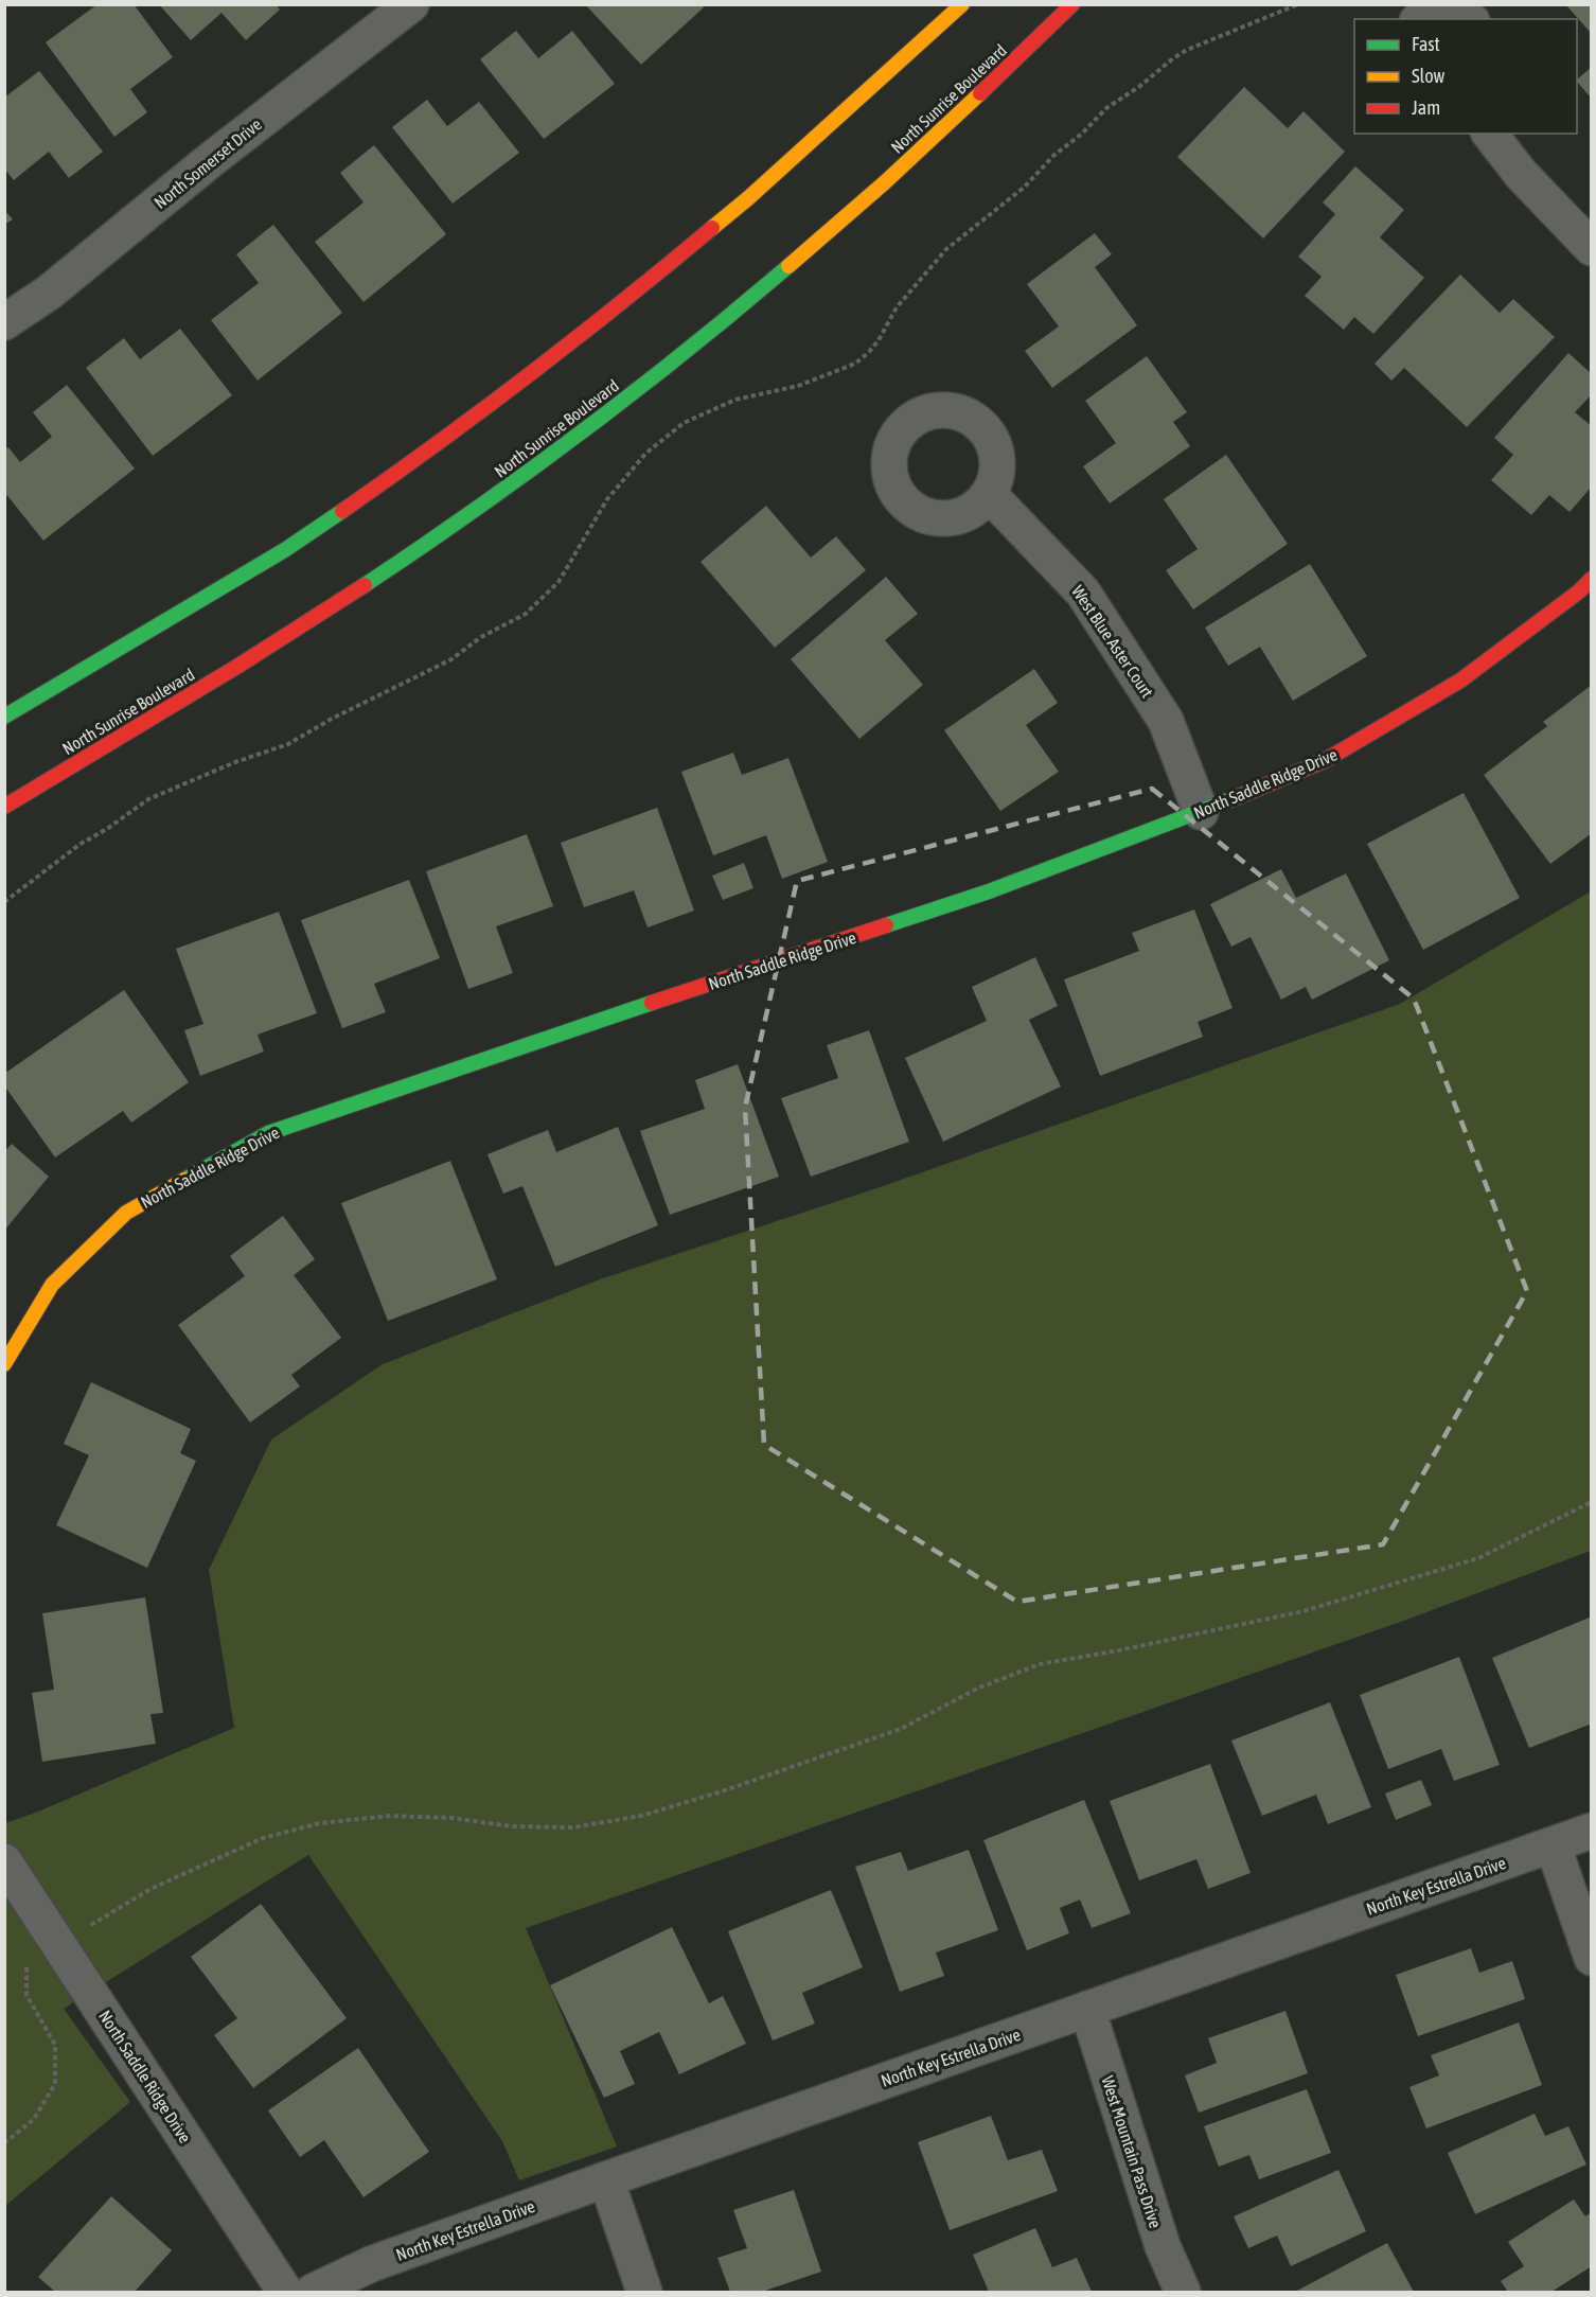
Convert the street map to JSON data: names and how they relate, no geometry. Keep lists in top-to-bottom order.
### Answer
{
  "streets": {
    "street": [
      "North Sunrise Boulevard",
      "North Somerset Drive",
      "West Blue Aster Court",
      "North Saddle Ridge Drive",
      "North Key Estrella Drive",
      "West Mountain Pass Drive"
    ]
  },
  "crossings": [
    ["West Blue Aster Court", "North Saddle Ridge Drive"],
    ["North Key Estrella Drive", "West Mountain Pass Drive"]
  ],
  "legend": ["Fast", "Slow", "Jam"]
}
